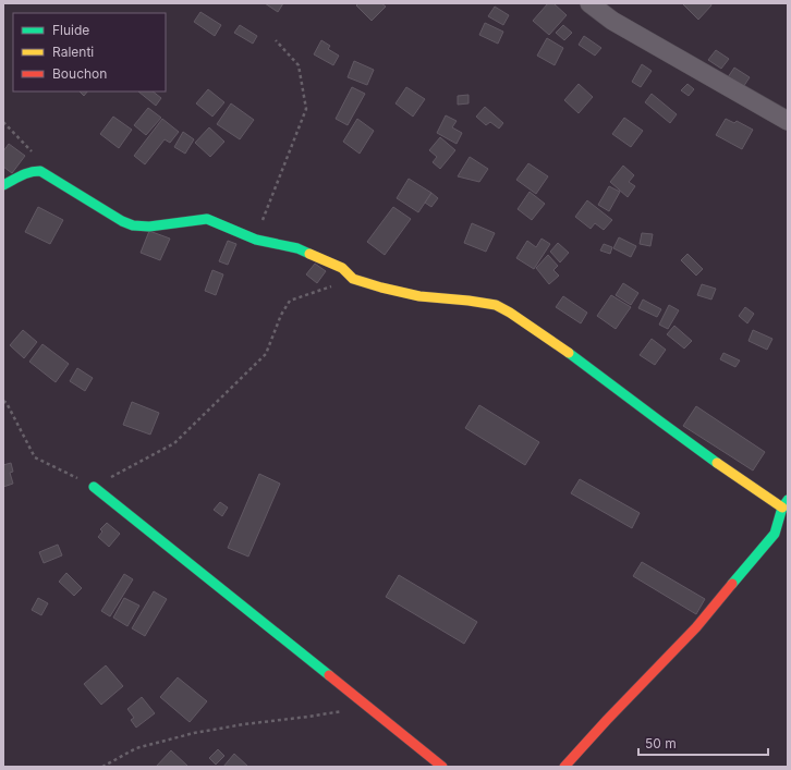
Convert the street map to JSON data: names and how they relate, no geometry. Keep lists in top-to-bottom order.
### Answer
{
  "legend": ["Fluide", "Ralenti", "Bouchon"],
  "scale_bar": "50 m"
}
